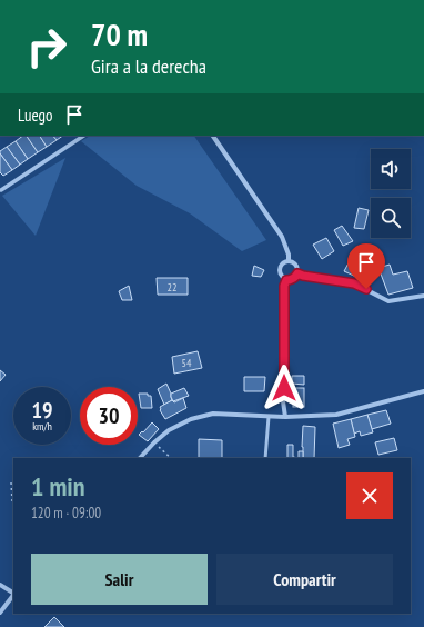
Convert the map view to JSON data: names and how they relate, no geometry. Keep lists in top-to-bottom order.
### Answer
{
  "house_numbers": ["22", "54"],
  "page": {
    "turn": ["70 m", "Gira a la derecha"],
    "then": "Luego",
    "speed": "19 km/h",
    "limit": "30",
    "heading": ["1 min", "120 m · 09:00"],
    "buttons": ["Salir", "Compartir"]
  }
}
